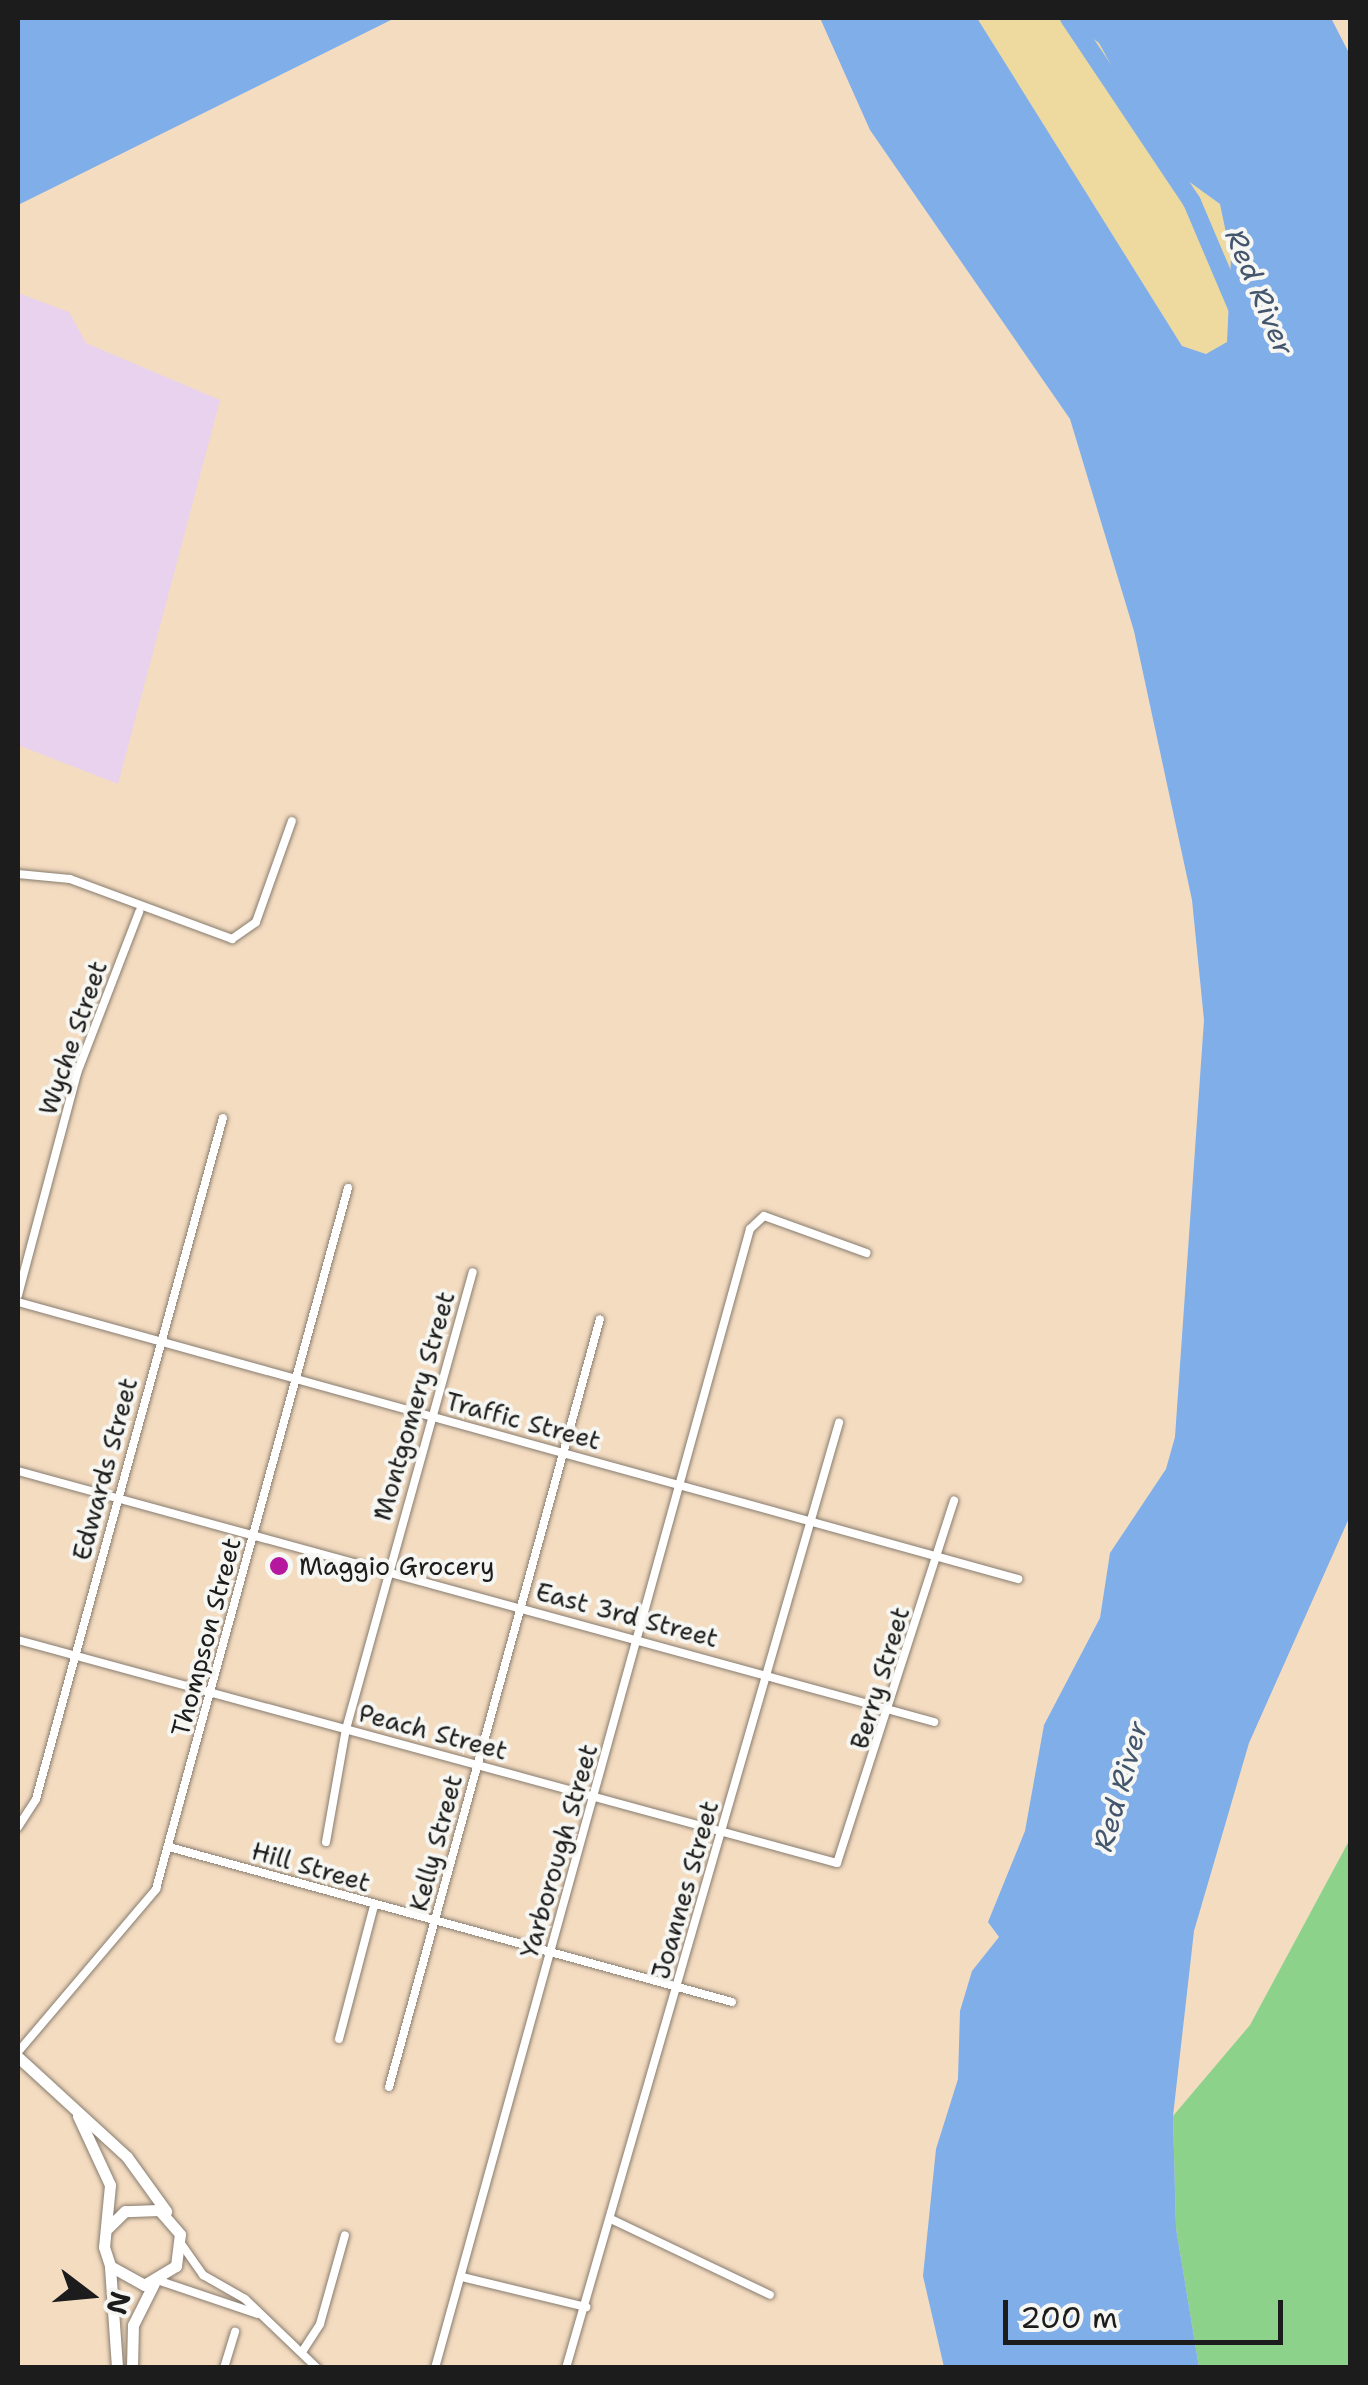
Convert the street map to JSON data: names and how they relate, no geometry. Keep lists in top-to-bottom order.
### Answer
{
  "streets": {
    "street": [
      "Wyche Street",
      "Montgomery Street",
      "Traffic Street",
      "Edwards Street",
      "East 3rd Street",
      "Thompson Street",
      "Berry Street",
      "Peach Street",
      "Kelly Street",
      "Yarborough Street",
      "Hill Street",
      "Joannes Street"
    ]
  },
  "crossings": [
    ["Montgomery Street", "Traffic Street"],
    ["Montgomery Street", "East 3rd Street"],
    ["Montgomery Street", "Peach Street"],
    ["Traffic Street", "Edwards Street"],
    ["Traffic Street", "Thompson Street"],
    ["Traffic Street", "Berry Street"],
    ["Traffic Street", "Kelly Street"],
    ["Traffic Street", "Yarborough Street"],
    ["Traffic Street", "Joannes Street"],
    ["Edwards Street", "East 3rd Street"],
    ["Edwards Street", "Peach Street"],
    ["East 3rd Street", "Thompson Street"],
    ["East 3rd Street", "Berry Street"],
    ["East 3rd Street", "Kelly Street"],
    ["East 3rd Street", "Yarborough Street"],
    ["East 3rd Street", "Joannes Street"],
    ["Thompson Street", "Peach Street"],
    ["Thompson Street", "Hill Street"],
    ["Berry Street", "Peach Street"],
    ["Peach Street", "Kelly Street"],
    ["Peach Street", "Yarborough Street"],
    ["Peach Street", "Joannes Street"],
    ["Kelly Street", "Hill Street"],
    ["Yarborough Street", "Hill Street"],
    ["Hill Street", "Joannes Street"]
  ],
  "water": ["Red River"],
  "places": ["Maggio Grocery"],
  "scale_bar": "200 m",
  "north": "right"
}
